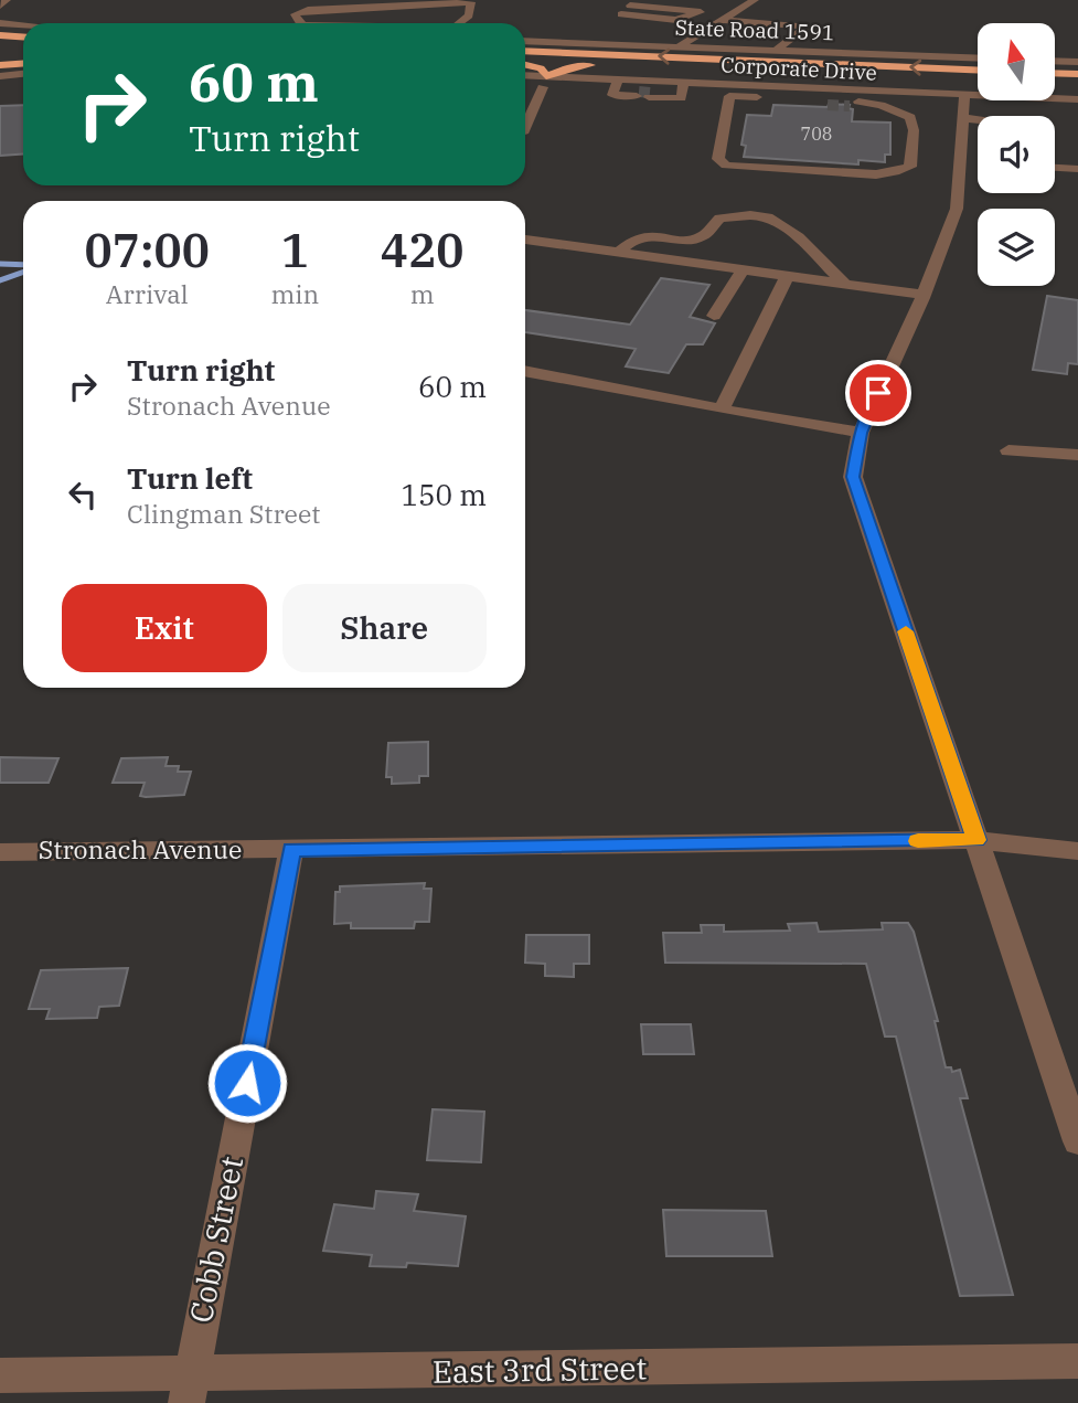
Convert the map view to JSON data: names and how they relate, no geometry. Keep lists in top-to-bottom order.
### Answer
{
  "streets": {
    "street": [
      "State Road 1591",
      "Corporate Drive",
      "Stronach Avenue",
      "Cobb Street",
      "East 3rd Street"
    ]
  },
  "crossings": [
    ["Stronach Avenue", "Cobb Street"],
    ["Cobb Street", "East 3rd Street"]
  ],
  "house_numbers": ["708"],
  "north": "top",
  "page": {
    "turn": ["60 m", "Turn right"],
    "eta": [
      "07:00",
      "Arrival",
      "1",
      "min",
      "420",
      "m"
    ],
    "list": [
      {
        "name": "Turn right",
        "note": "Stronach Avenue",
        "value": "60 m"
      },
      {
        "name": "Turn left",
        "note": "Clingman Street",
        "value": "150 m"
      }
    ],
    "buttons": ["Exit", "Share"]
  }
}
